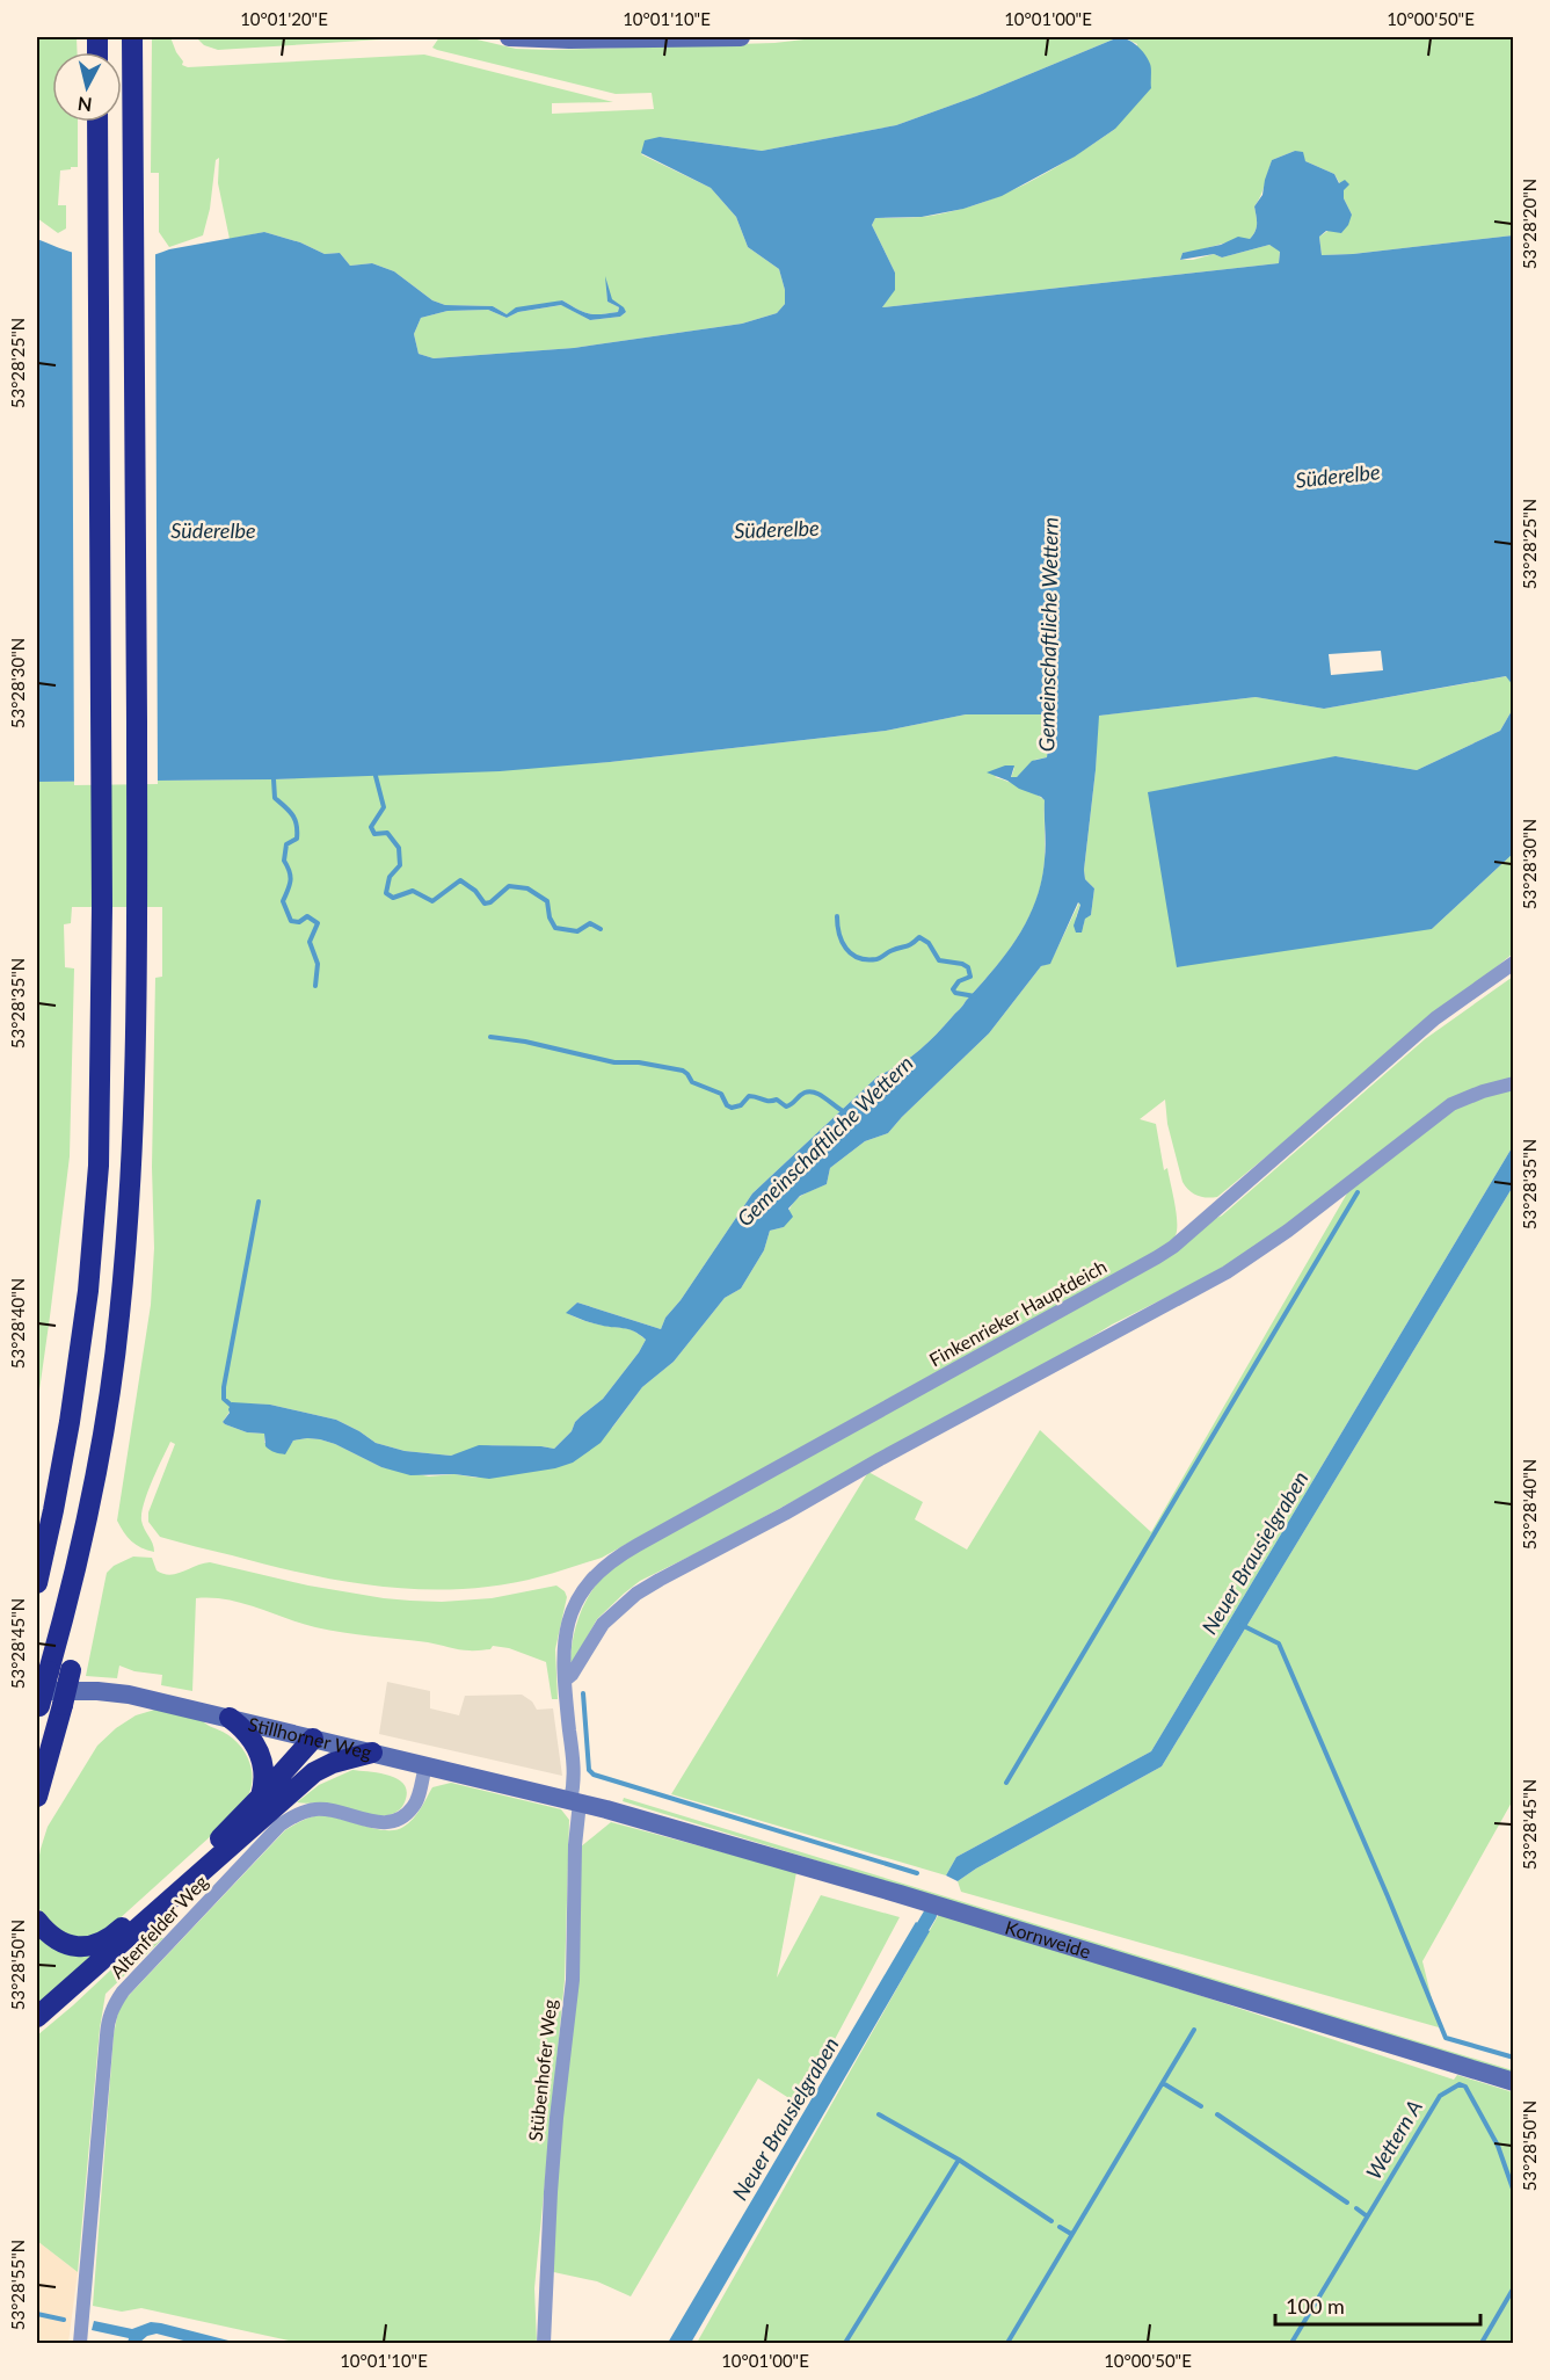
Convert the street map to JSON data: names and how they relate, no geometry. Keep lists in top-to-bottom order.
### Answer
{
  "streets": {
    "main road": ["Stillhorner Weg", "Kornweide"],
    "street": ["Finkenrieker Hauptdeich", "Altenfelder Weg", "Stübenhofer Weg"]
  },
  "crossings": [
    ["Finkenrieker Hauptdeich", "Stillhorner Weg"],
    ["Finkenrieker Hauptdeich", "Kornweide"],
    ["Finkenrieker Hauptdeich", "Stübenhofer Weg"],
    ["Stillhorner Weg", "Altenfelder Weg"],
    ["Stillhorner Weg", "Kornweide"],
    ["Stillhorner Weg", "Stübenhofer Weg"],
    ["Kornweide", "Stübenhofer Weg"]
  ],
  "water": [
    "Süderelbe",
    "Gemeinschaftliche Wettern",
    "Neuer Brausielgraben",
    "Wettern A"
  ],
  "scale_bar": "100 m",
  "north": "bottom",
  "coordinates": [
    "10°01'20\"E",
    "10°01'10\"E",
    "10°01'00\"E",
    "10°00'50\"E",
    "53°28'20\"N",
    "53°28'25\"N",
    "53°28'30\"N",
    "53°28'35\"N",
    "53°28'40\"N",
    "53°28'45\"N",
    "53°28'50\"N",
    "53°28'55\"N"
  ]
}
